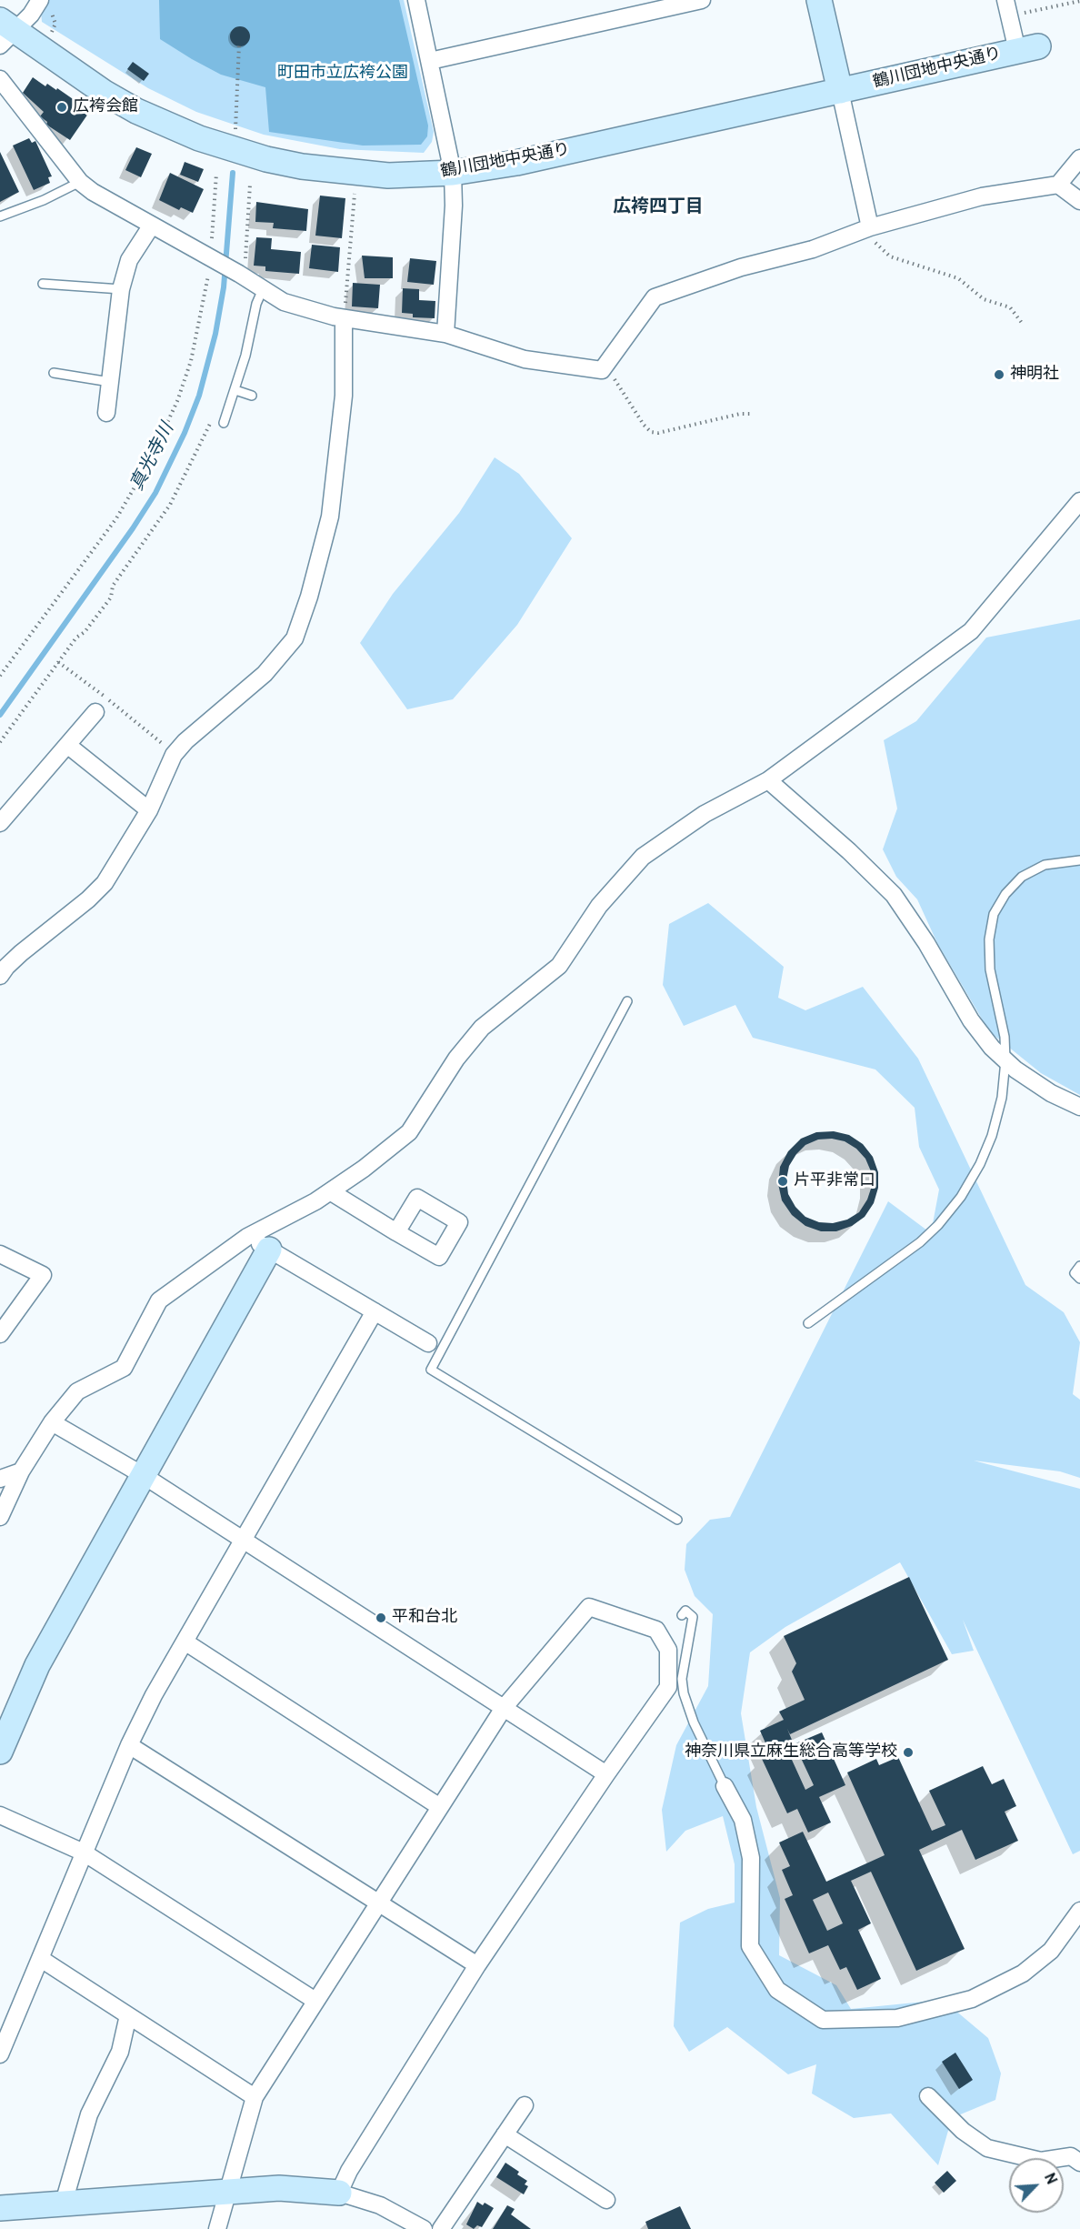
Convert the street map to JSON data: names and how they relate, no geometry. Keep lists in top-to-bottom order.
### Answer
{
  "streets": {
    "street": ["鶴川団地中央通り"]
  },
  "districts": ["広袴四丁目"],
  "water": ["真光寺川"],
  "parks": ["町田市立広袴公園"],
  "places": [
    "広袴会館",
    "神明社",
    "片平非常口",
    "平和台北",
    "神奈川県立麻生総合高等学校"
  ],
  "north": "top right"
}
